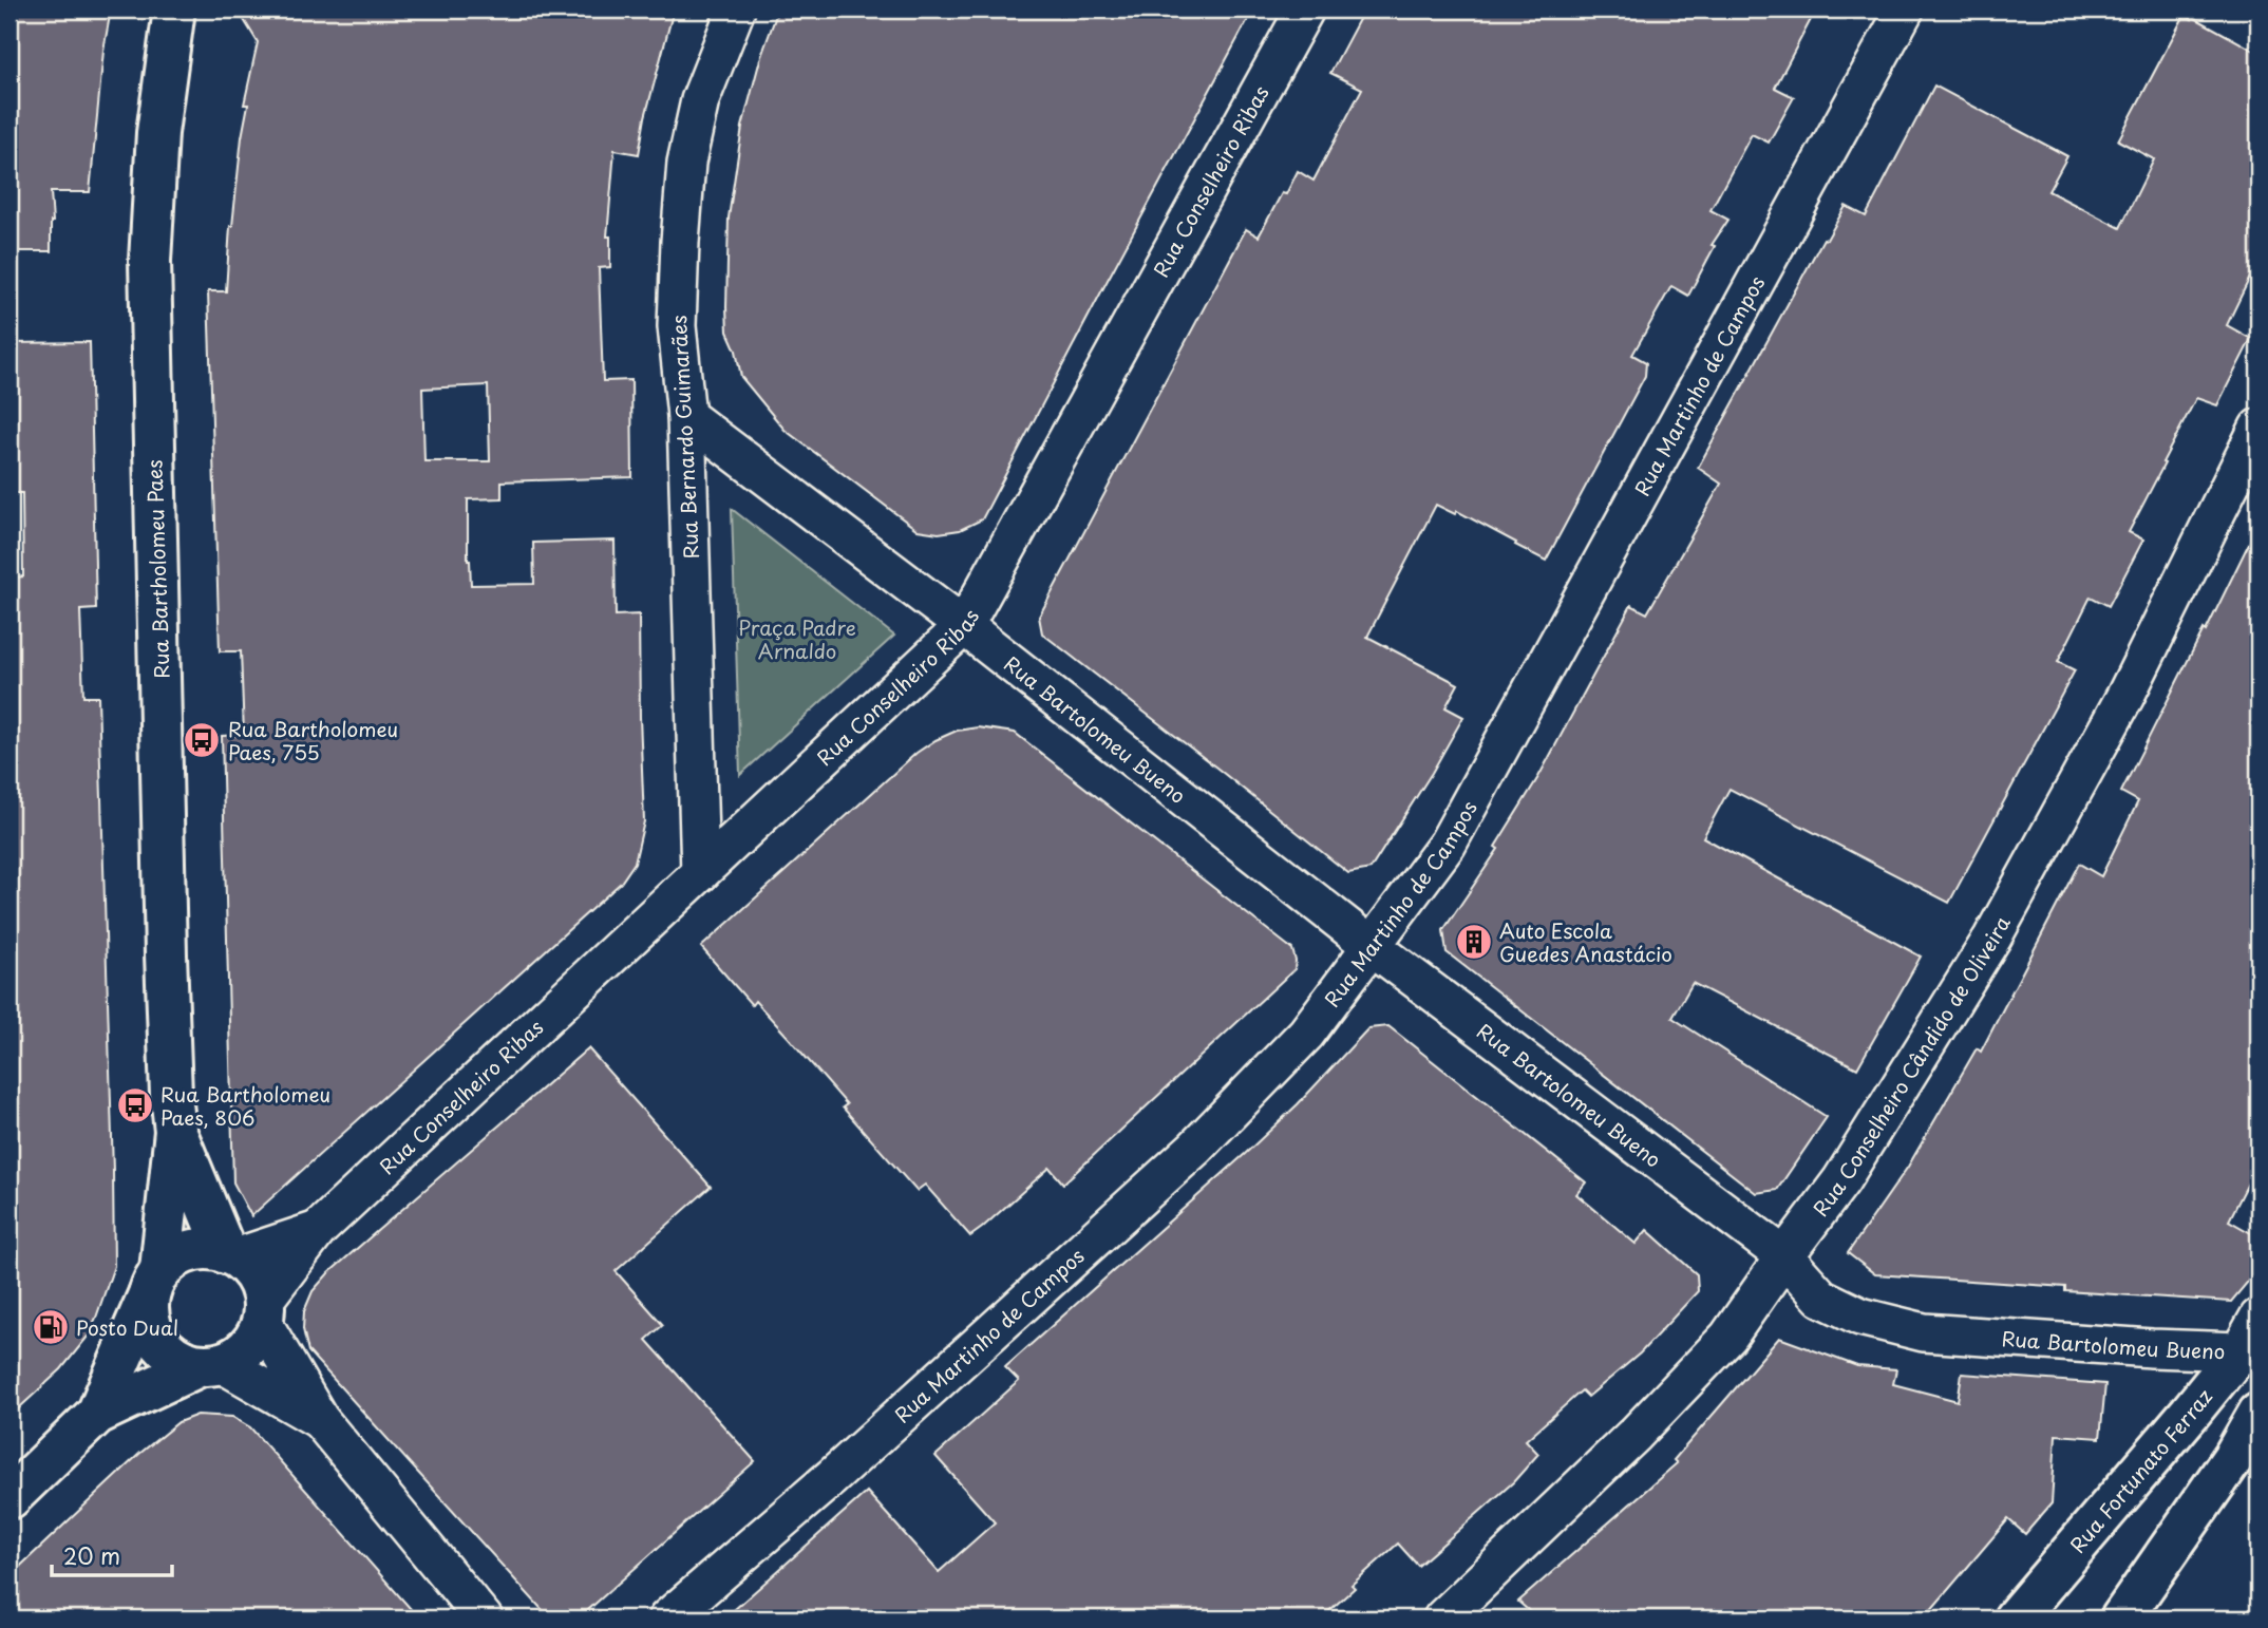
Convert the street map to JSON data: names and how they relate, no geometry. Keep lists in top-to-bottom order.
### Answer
{
  "streets": {
    "street": [
      "Rua Conselheiro Ribas",
      "Rua Martinho de Campos",
      "Rua Bernardo Guimarães",
      "Rua Bartholomeu Paes",
      "Rua Bartolomeu Bueno",
      "Rua Conselheiro Cândido de Oliveira",
      "Rua Fortunato Ferraz"
    ]
  },
  "crossings": [
    ["Rua Conselheiro Ribas", "Rua Bernardo Guimarães"],
    ["Rua Conselheiro Ribas", "Rua Bartholomeu Paes"],
    ["Rua Conselheiro Ribas", "Rua Bartolomeu Bueno"],
    ["Rua Martinho de Campos", "Rua Bartolomeu Bueno"],
    ["Rua Bartolomeu Bueno", "Rua Conselheiro Cândido de Oliveira"],
    ["Rua Bartolomeu Bueno", "Rua Fortunato Ferraz"]
  ],
  "parks": ["Praça Padre Arnaldo"],
  "places": {
    "bus stop": ["Rua Bartholomeu Paes, 755", "Rua Bartholomeu Paes, 806"],
    "building": ["Auto Escola Guedes Anastácio"],
    "fuel station": ["Posto Dual"]
  },
  "scale_bar": "20 m"
}
